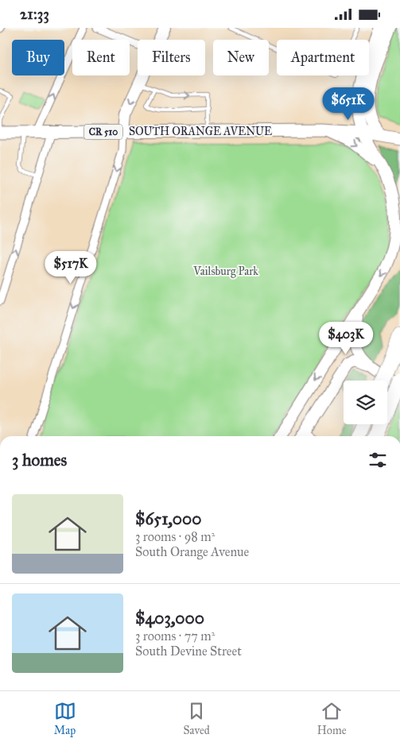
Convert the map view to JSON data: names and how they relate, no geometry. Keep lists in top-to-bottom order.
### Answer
{
  "streets": {
    "main road": ["SOUTH ORANGE AVENUE", "CR 510"]
  },
  "parks": ["Vailsburg Park"],
  "page": {
    "status": "21:33",
    "chip": [
      "Buy",
      "Rent",
      "Filters",
      "New",
      "Apartment"
    ],
    "price": ["$651K", "$517K", "$403K"],
    "heading": "3 homes",
    "list": [
      {
        "name": "$651,000",
        "note": "3 rooms · 98 m² · South Orange Avenue"
      },
      {
        "name": "$403,000",
        "note": "3 rooms · 77 m² · South Devine Street"
      }
    ],
    "tabs": ["Map", "Saved", "Home"]
  }
}
